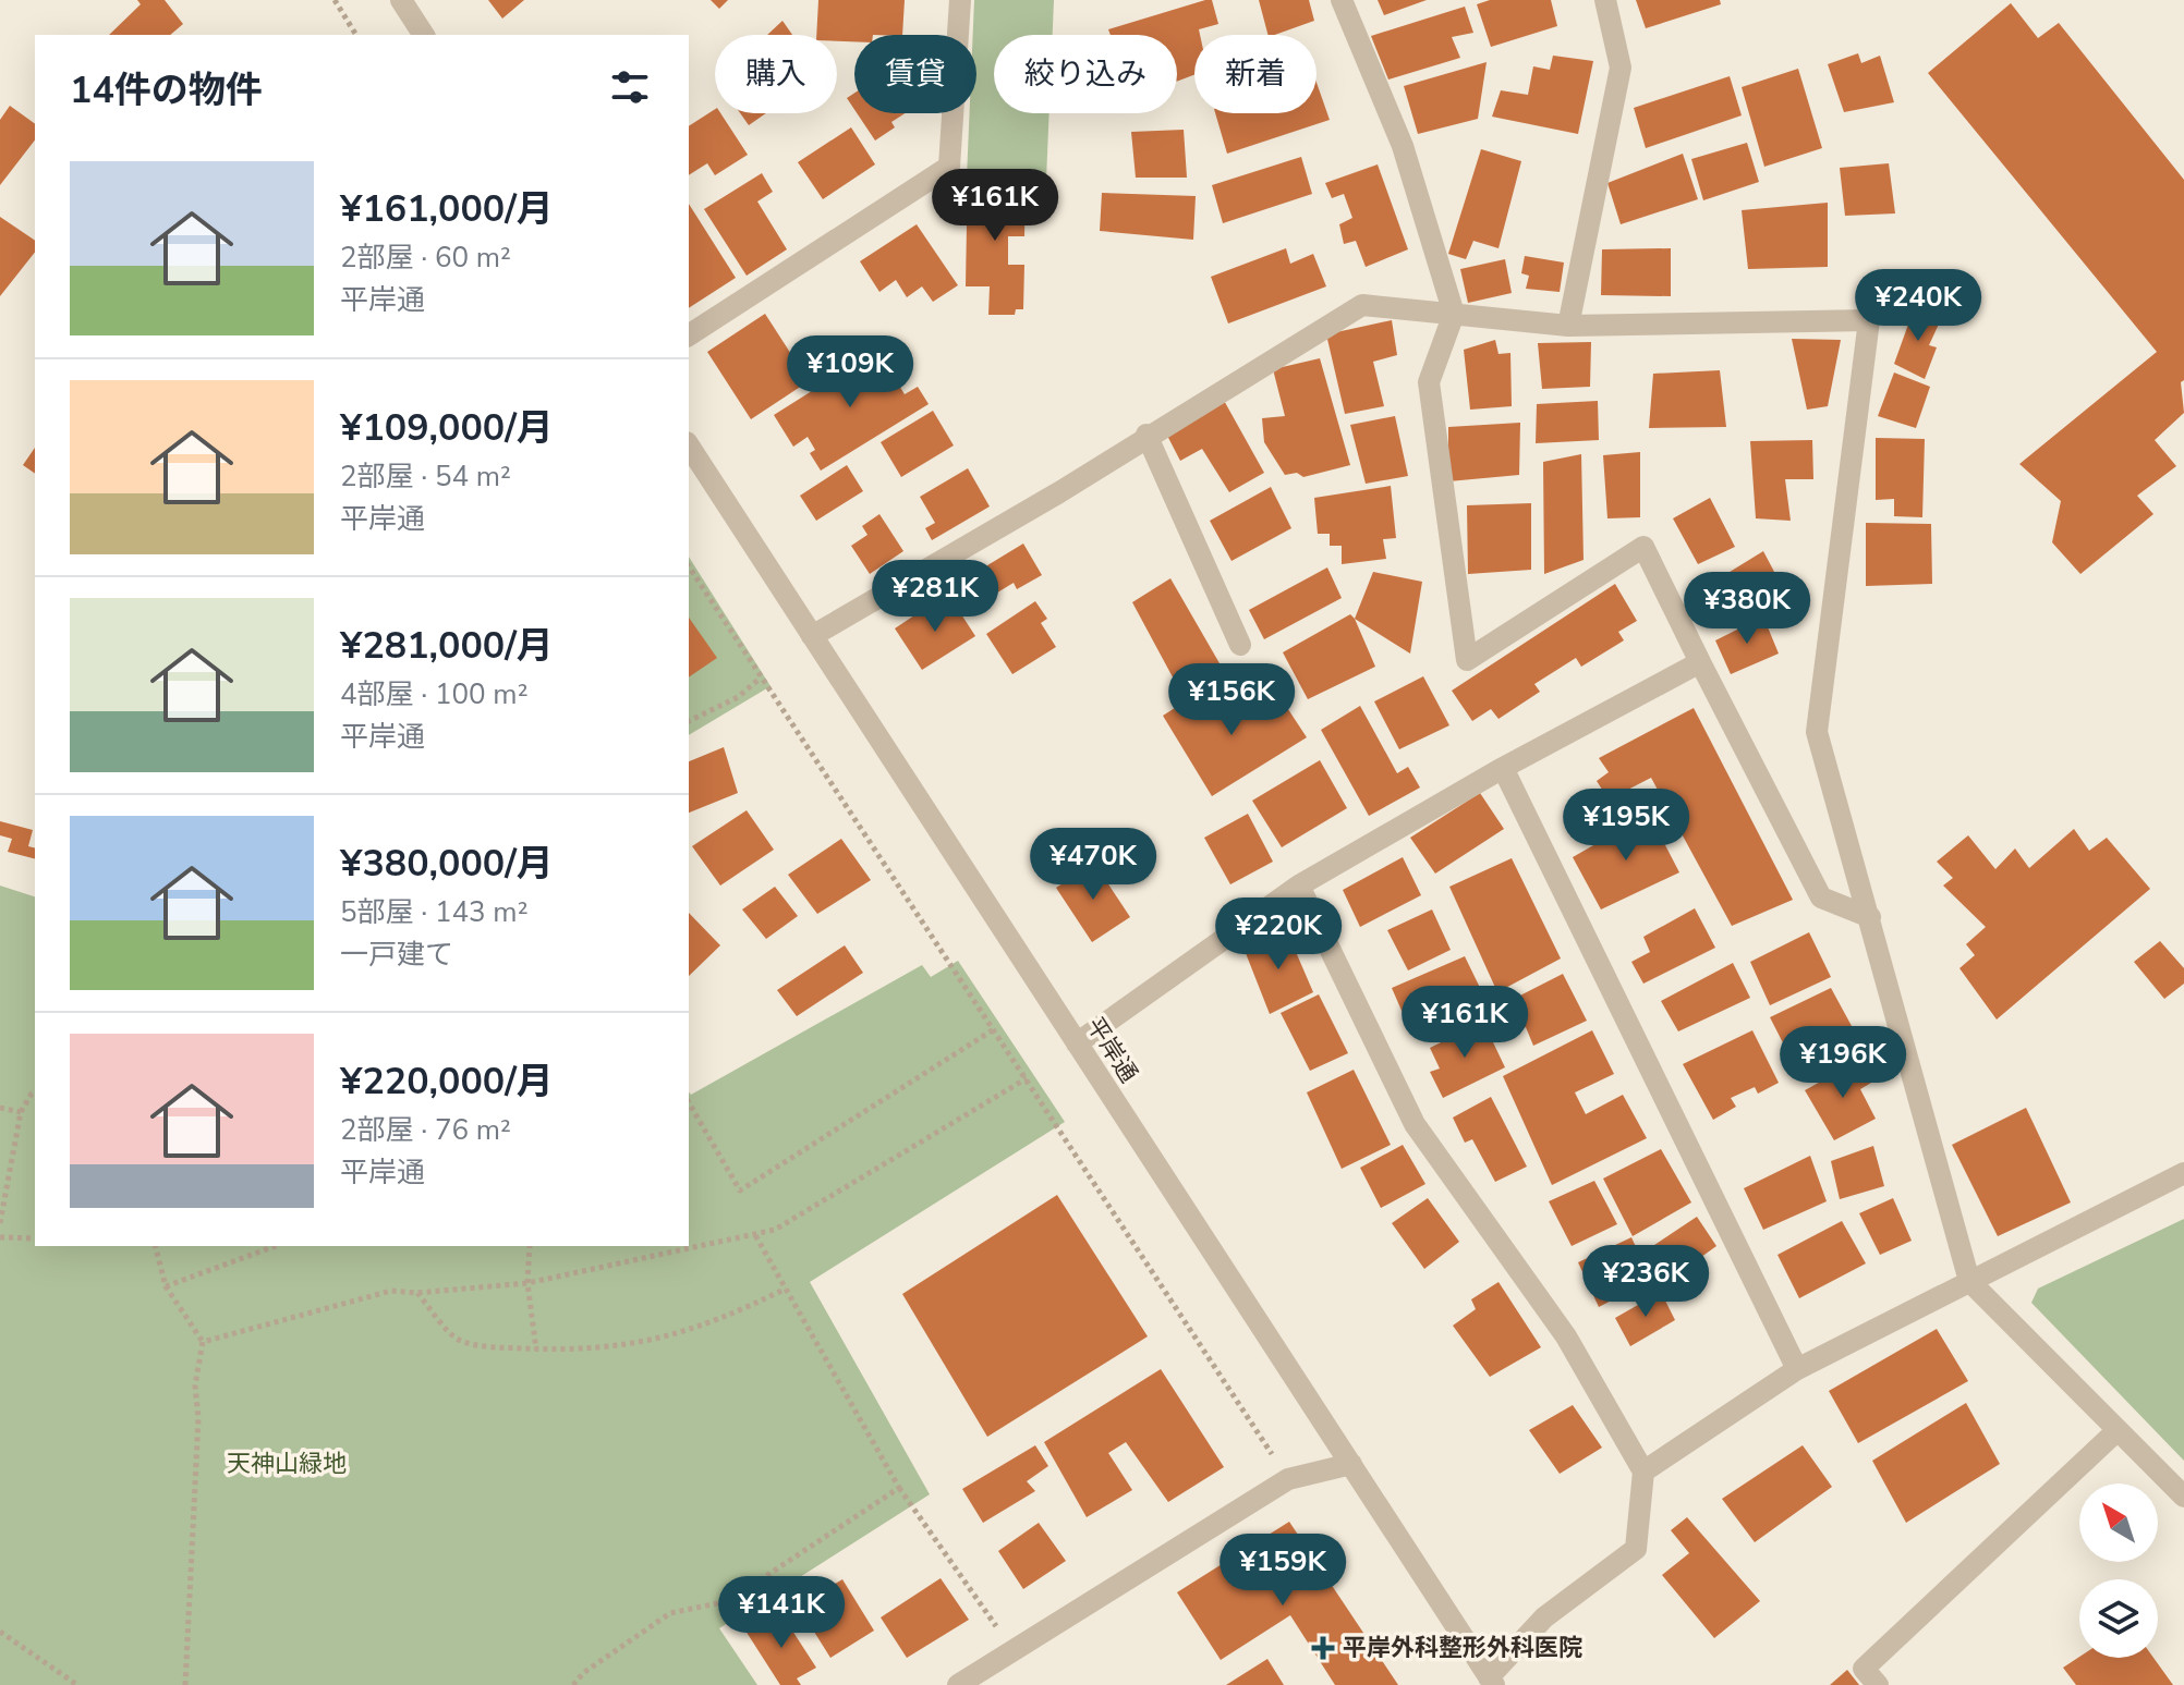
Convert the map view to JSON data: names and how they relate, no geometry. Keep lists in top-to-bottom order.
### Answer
{
  "streets": {
    "street": ["平岸通"]
  },
  "parks": ["天神山緑地"],
  "places": {
    "health": ["平岸外科整形外科医院"]
  },
  "north": "top left",
  "page": {
    "chip": [
      "購入",
      "賃貸",
      "絞り込み",
      "新着"
    ],
    "heading": "14件の物件",
    "list": [
      {
        "name": "¥161,000/月",
        "note": "2部屋 · 60 m² · 平岸通"
      },
      {
        "name": "¥109,000/月",
        "note": "2部屋 · 54 m² · 平岸通"
      },
      {
        "name": "¥281,000/月",
        "note": "4部屋 · 100 m² · 平岸通"
      },
      {
        "name": "¥380,000/月",
        "note": "5部屋 · 143 m² · 一戸建て"
      },
      {
        "name": "¥220,000/月",
        "note": "2部屋 · 76 m² · 平岸通"
      }
    ],
    "price": [
      "¥161K",
      "¥240K",
      "¥109K",
      "¥281K",
      "¥380K",
      "¥156K",
      "¥195K",
      "¥470K",
      "¥220K",
      "¥161K",
      "¥196K",
      "¥236K",
      "¥159K",
      "¥141K"
    ]
  }
}
